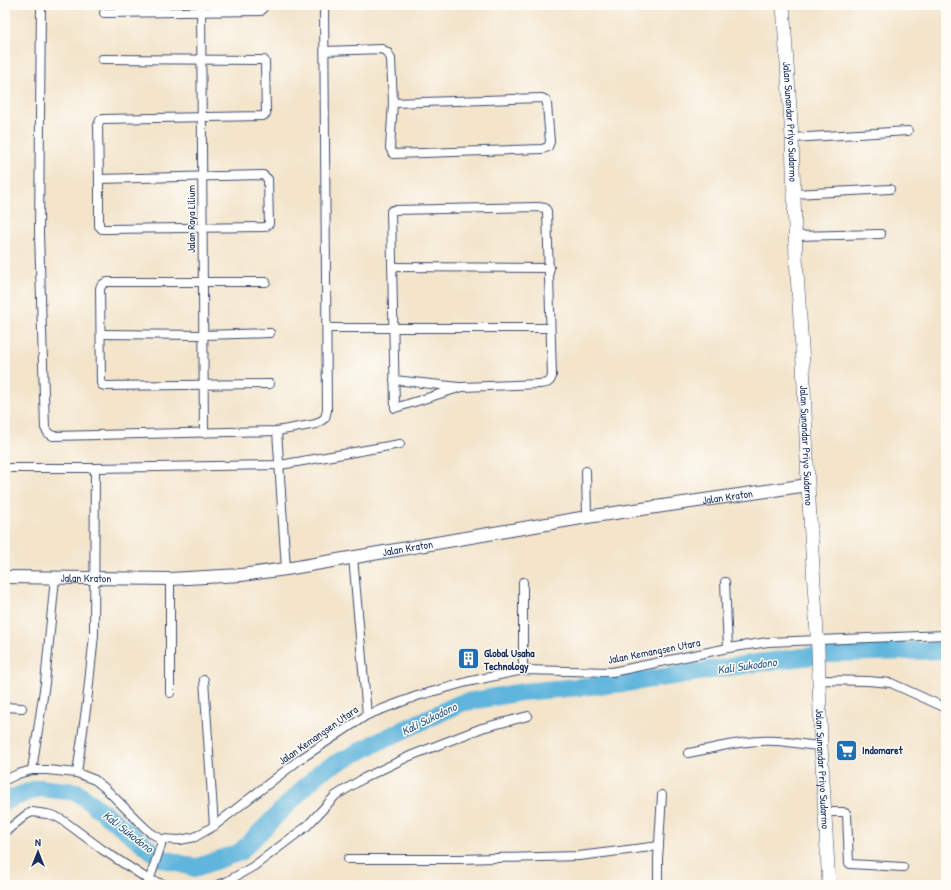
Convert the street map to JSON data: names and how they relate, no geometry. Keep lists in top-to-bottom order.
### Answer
{
  "streets": {
    "main road": ["Jalan Sunandar Priyo Sudarmo"],
    "street": ["Jalan Raya Lilium", "Jalan Kraton", "Jalan Kemangsen Utara"]
  },
  "crossings": [
    ["Jalan Sunandar Priyo Sudarmo", "Jalan Kraton"],
    ["Jalan Sunandar Priyo Sudarmo", "Jalan Kemangsen Utara"]
  ],
  "water": ["Kali Sukodono"],
  "places": {
    "building": ["Global Usaha Technology"],
    "supermarket": ["Indomaret"]
  },
  "north": "top"
}
